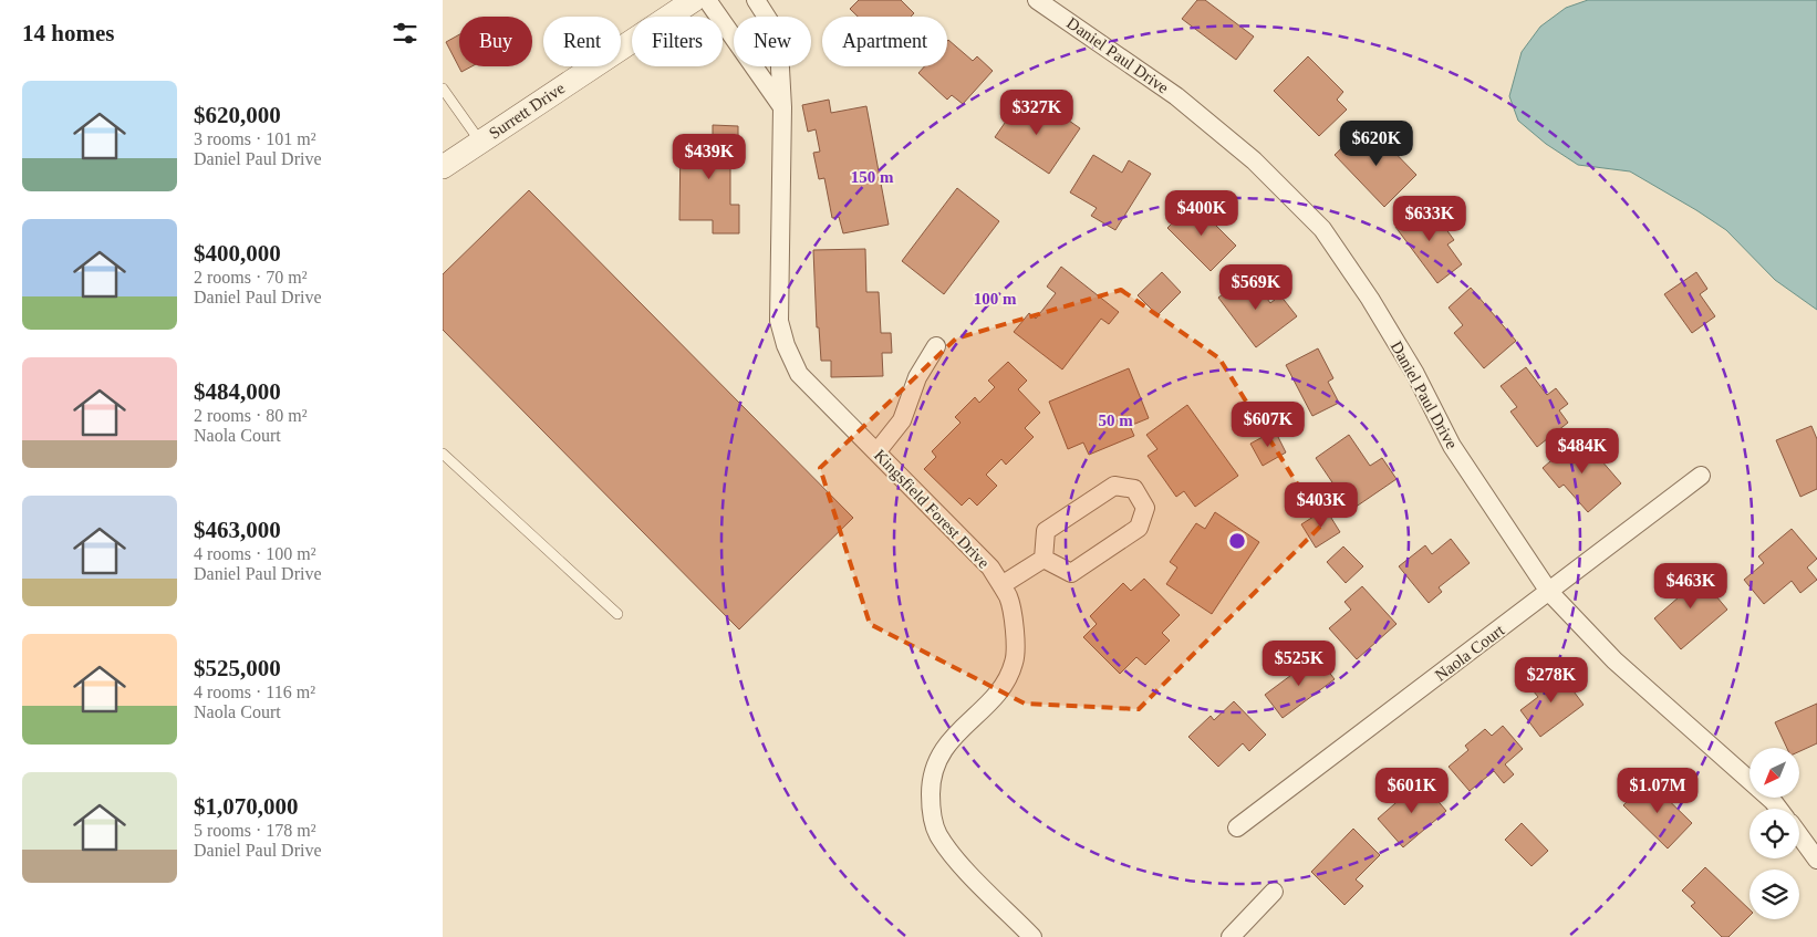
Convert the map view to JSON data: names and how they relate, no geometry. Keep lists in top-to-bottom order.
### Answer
{
  "streets": {
    "street": [
      "Daniel Paul Drive",
      "Surrett Drive",
      "Kingsfield Forest Drive",
      "Naola Court"
    ]
  },
  "crossings": [
    ["Daniel Paul Drive", "Naola Court"]
  ],
  "north": "bottom left",
  "page": {
    "heading": "14 homes",
    "chip": [
      "Buy",
      "Rent",
      "Filters",
      "New",
      "Apartment"
    ],
    "list": [
      {
        "name": "$620,000",
        "note": "3 rooms · 101 m² · Daniel Paul Drive"
      },
      {
        "name": "$400,000",
        "note": "2 rooms · 70 m² · Daniel Paul Drive"
      },
      {
        "name": "$484,000",
        "note": "2 rooms · 80 m² · Naola Court"
      },
      {
        "name": "$463,000",
        "note": "4 rooms · 100 m² · Daniel Paul Drive"
      },
      {
        "name": "$525,000",
        "note": "4 rooms · 116 m² · Naola Court"
      },
      {
        "name": "$1,070,000",
        "note": "5 rooms · 178 m² · Daniel Paul Drive"
      }
    ],
    "price": [
      "$327K",
      "$620K",
      "$439K",
      "$400K",
      "$633K",
      "$569K",
      "$607K",
      "$484K",
      "$403K",
      "$463K",
      "$525K",
      "$278K",
      "$601K",
      "$1.07M"
    ]
  },
  "rings": ["150 m", "100 m", "50 m"]
}
